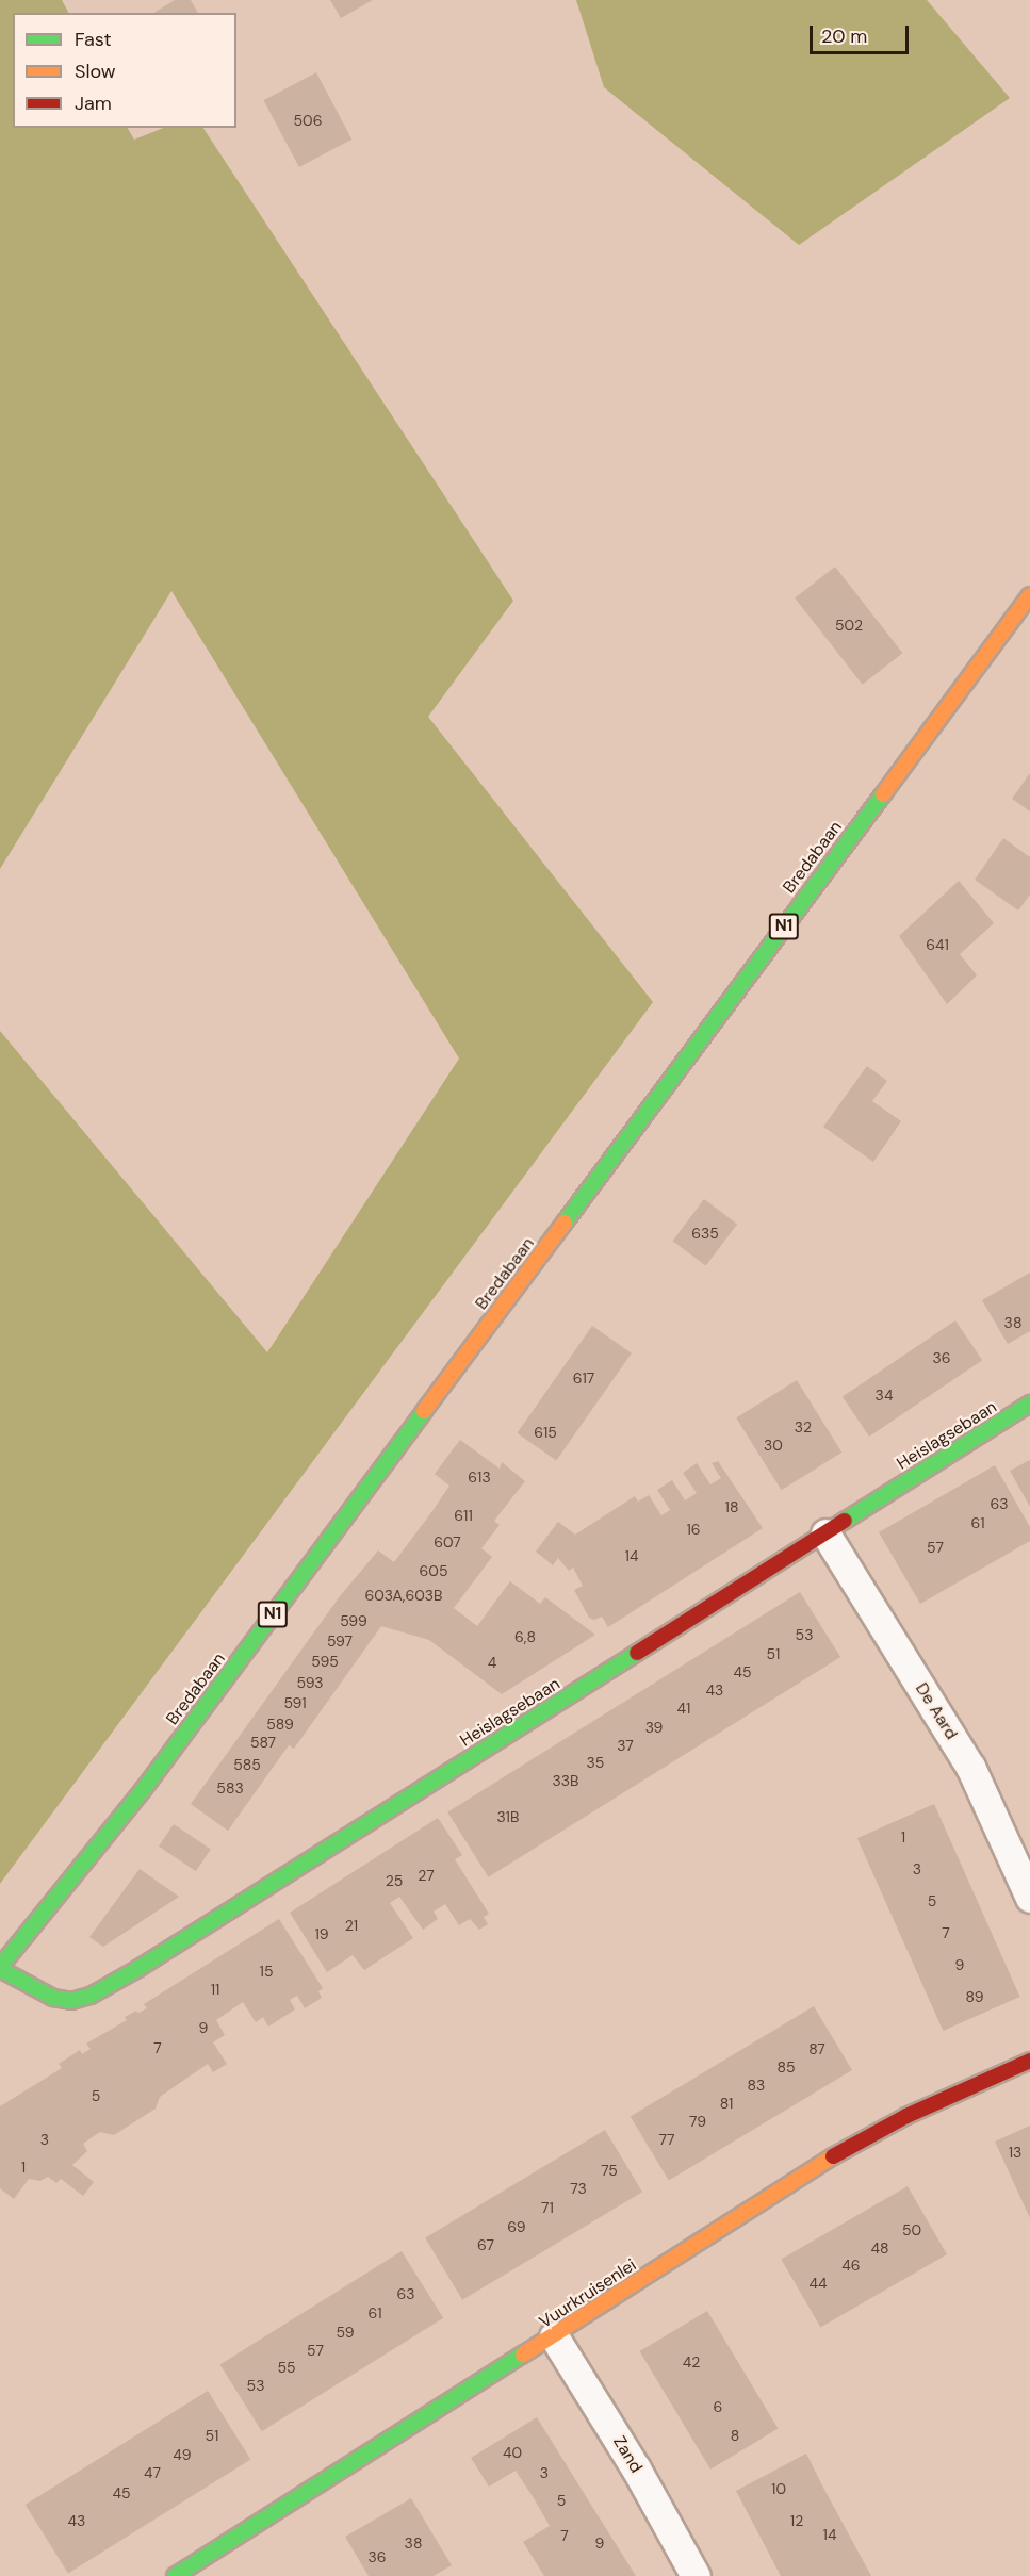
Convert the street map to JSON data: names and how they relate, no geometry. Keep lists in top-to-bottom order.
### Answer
{
  "streets": {
    "street": [
      "Bredabaan",
      "N1",
      "Heislagsebaan",
      "De Aard",
      "Vuurkruisenlei",
      "Zand"
    ]
  },
  "crossings": [
    ["Bredabaan", "Heislagsebaan"],
    ["Heislagsebaan", "De Aard"],
    ["Vuurkruisenlei", "Zand"]
  ],
  "house_numbers": [
    "506",
    "502",
    "641",
    "635",
    "38",
    "36",
    "617",
    "34",
    "32",
    "615",
    "30",
    "613",
    "63",
    "18",
    "611",
    "61",
    "16",
    "607",
    "57",
    "14",
    "605",
    "603A,603B",
    "599",
    "53",
    "6,8",
    "597",
    "51",
    "595",
    "4",
    "45",
    "593",
    "43",
    "591",
    "41",
    "589",
    "39",
    "587",
    "37",
    "35",
    "585",
    "33B",
    "583",
    "31B",
    "1",
    "3",
    "27",
    "25",
    "5",
    "21",
    "7",
    "19",
    "9",
    "15",
    "11",
    "89",
    "9",
    "7",
    "87",
    "85",
    "83",
    "5",
    "81",
    "79",
    "3",
    "77",
    "13",
    "1",
    "75",
    "73",
    "71",
    "69",
    "50",
    "67",
    "48",
    "46",
    "44",
    "63",
    "61",
    "59",
    "57",
    "42",
    "55",
    "53",
    "6",
    "51",
    "8",
    "40",
    "49",
    "47",
    "3",
    "10",
    "45",
    "5",
    "43",
    "12",
    "14",
    "7",
    "38",
    "9",
    "36"
  ],
  "legend": ["Fast", "Slow", "Jam"],
  "scale_bar": "20 m"
}
